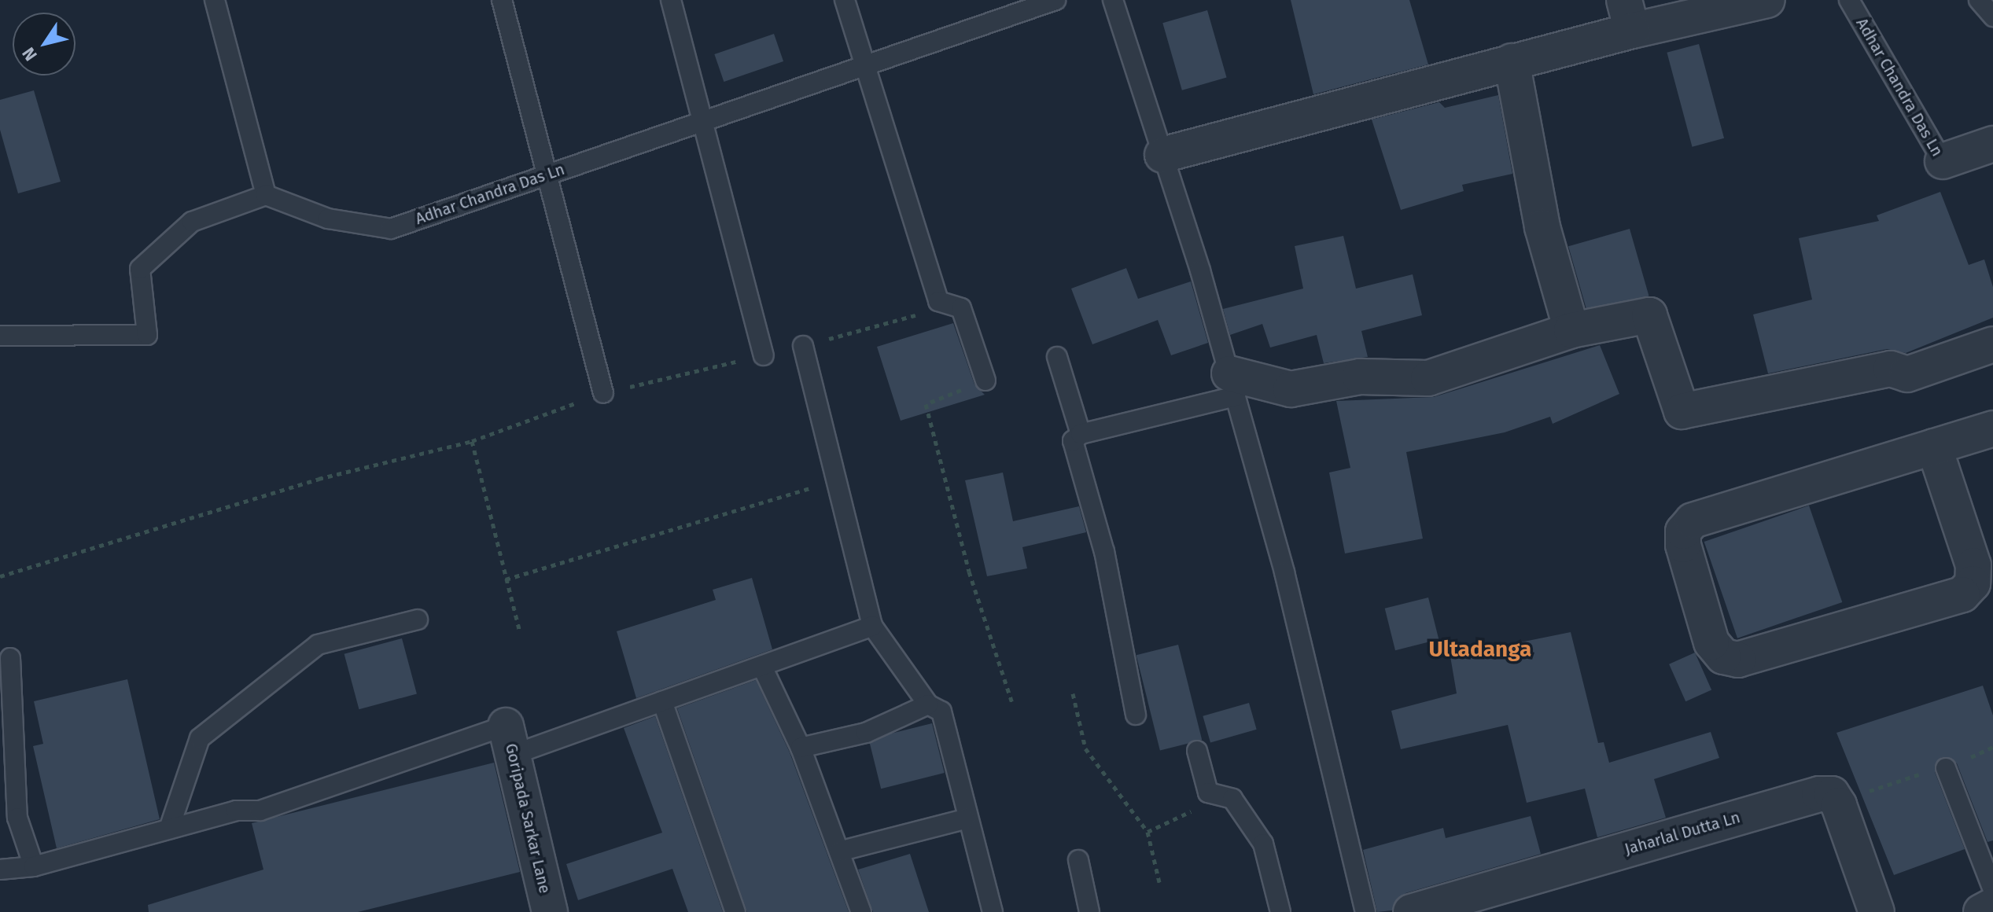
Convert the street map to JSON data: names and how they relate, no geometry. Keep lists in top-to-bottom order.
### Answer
{
  "streets": {
    "street": ["Adhar Chandra Das Ln", "Goripada Sarkar Lane", "Jaharlal Dutta Ln"]
  },
  "districts": ["Ultadanga"],
  "north": "bottom left"
}
